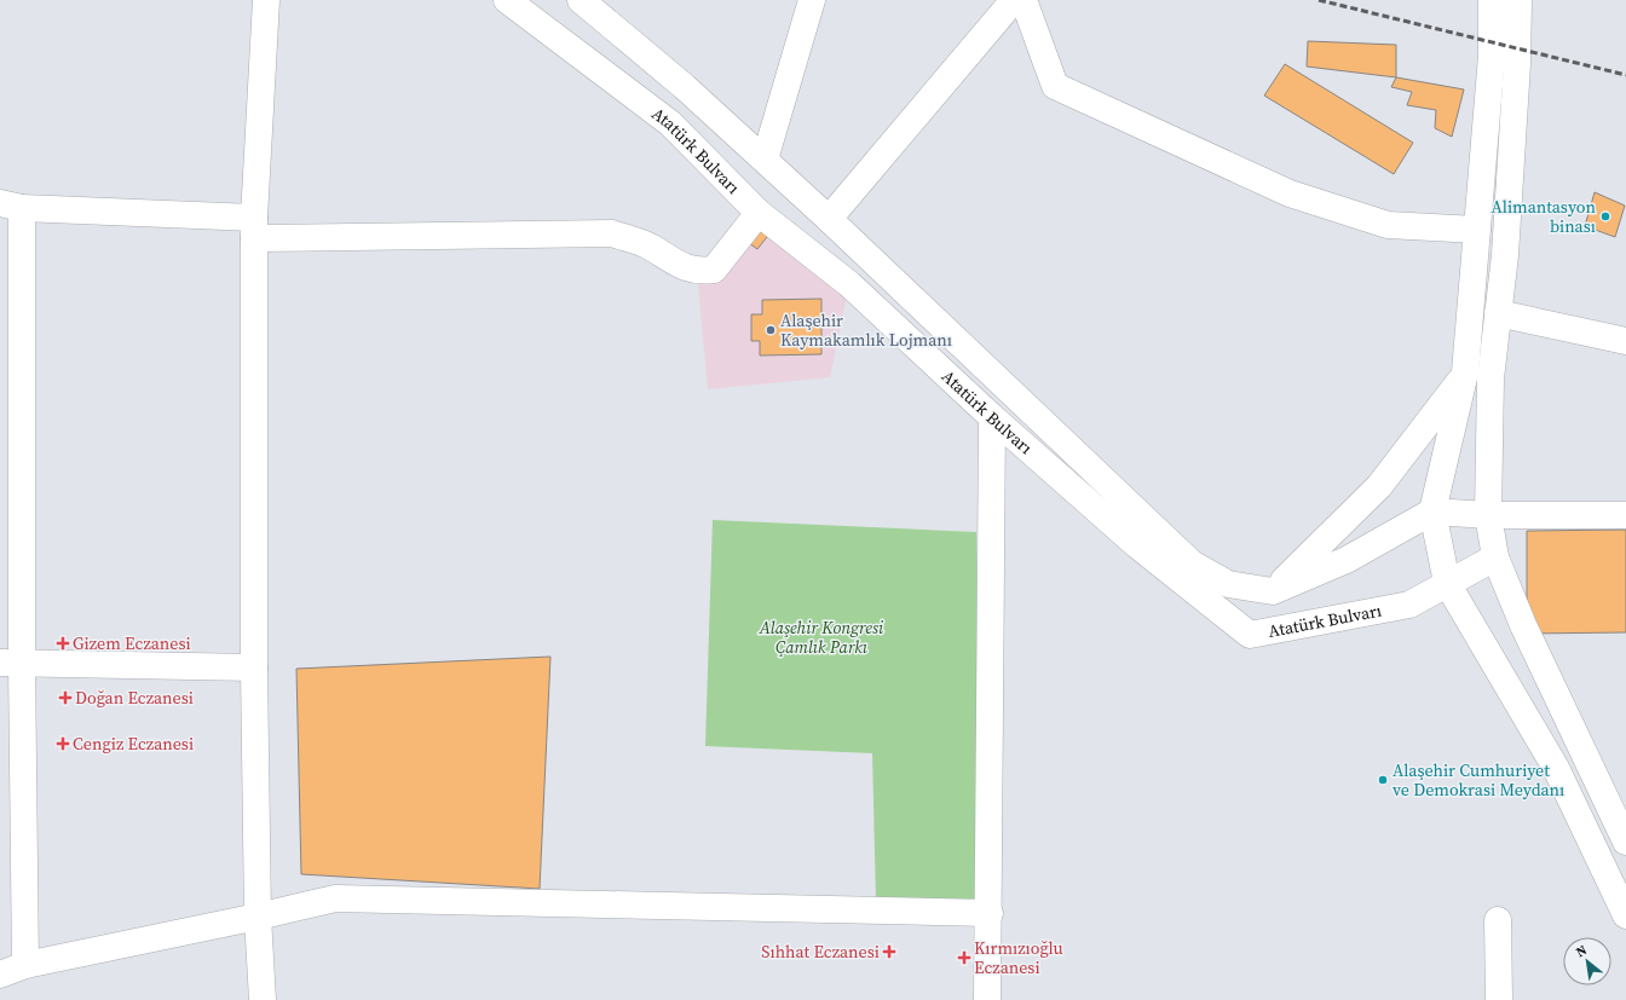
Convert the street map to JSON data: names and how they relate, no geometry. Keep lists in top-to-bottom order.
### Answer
{
  "streets": {
    "street": ["Atatürk Bulvarı"]
  },
  "parks": ["Alaşehir Kongresi Çamlık Parkı"],
  "places": {
    "other": ["Alimantasyon binası", "Alaşehir Kaymakamlık Lojmanı", "Alaşehir Cumhuriyet ve Demokrasi Meydanı"],
    "health": [
      "Gizem Eczanesi",
      "Doğan Eczanesi",
      "Cengiz Eczanesi",
      "Sıhhat Eczanesi",
      "Kırmızıoğlu Eczanesi"
    ]
  },
  "north": "top left"
}
